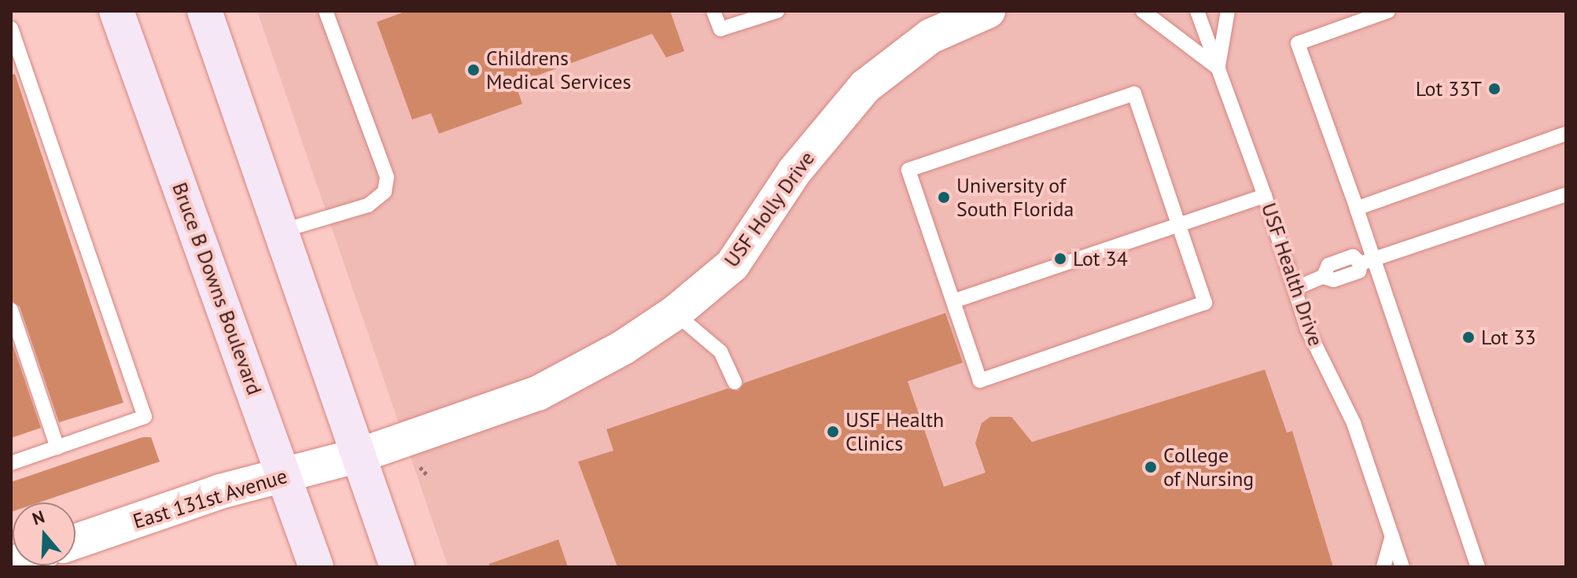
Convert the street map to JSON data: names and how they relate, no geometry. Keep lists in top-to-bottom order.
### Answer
{
  "streets": {
    "main road": ["Bruce B Downs Boulevard"],
    "street": ["USF Holly Drive", "East 131st Avenue"],
    "lane": ["USF Health Drive"]
  },
  "crossings": [
    ["USF Holly Drive", "East 131st Avenue"],
    ["Bruce B Downs Boulevard", "East 131st Avenue"]
  ],
  "places": [
    "Childrens Medical Services",
    "Lot 33T",
    "University of South Florida",
    "Lot 34",
    "Lot 33",
    "USF Health Clinics",
    "College of Nursing"
  ],
  "north": "top"
}
